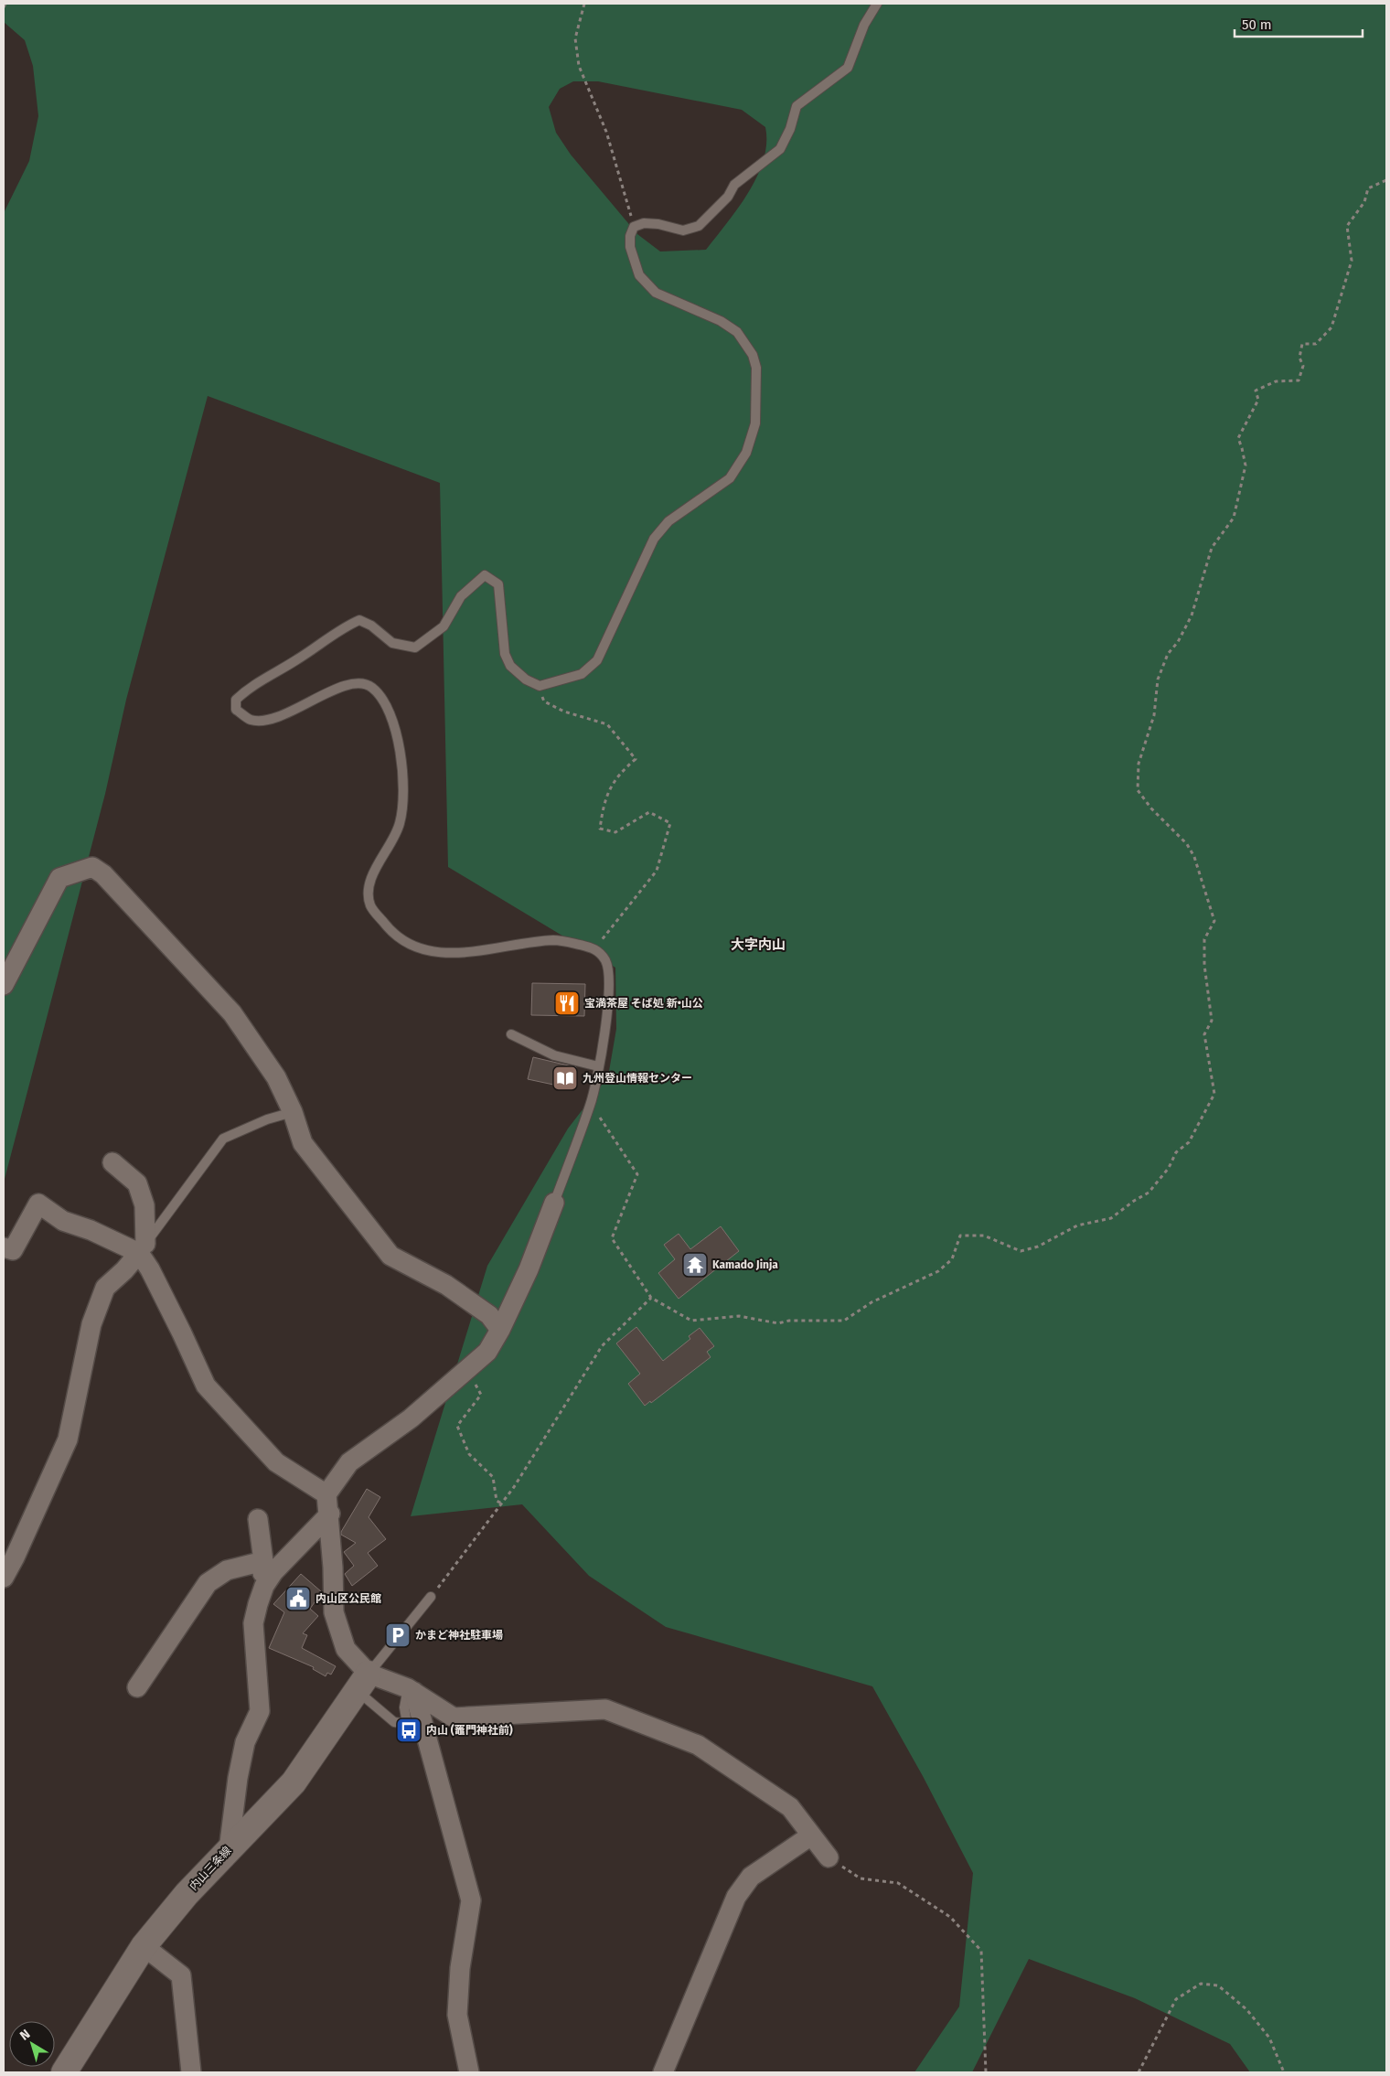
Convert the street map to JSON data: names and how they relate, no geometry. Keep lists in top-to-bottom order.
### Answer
{
  "streets": {
    "main road": ["内山三条線"]
  },
  "districts": ["大字内山"],
  "places": {
    "restaurant": ["宝満茶屋 そば処 新•山公"],
    "library": ["九州登山情報センター"],
    "temple": ["Kamado Jinja"],
    "public building": ["内山区公民館"],
    "parking": ["かまど神社駐車場"],
    "bus stop": ["内山 (竈門神社前)"]
  },
  "scale_bar": "50 m",
  "north": "top left"
}
